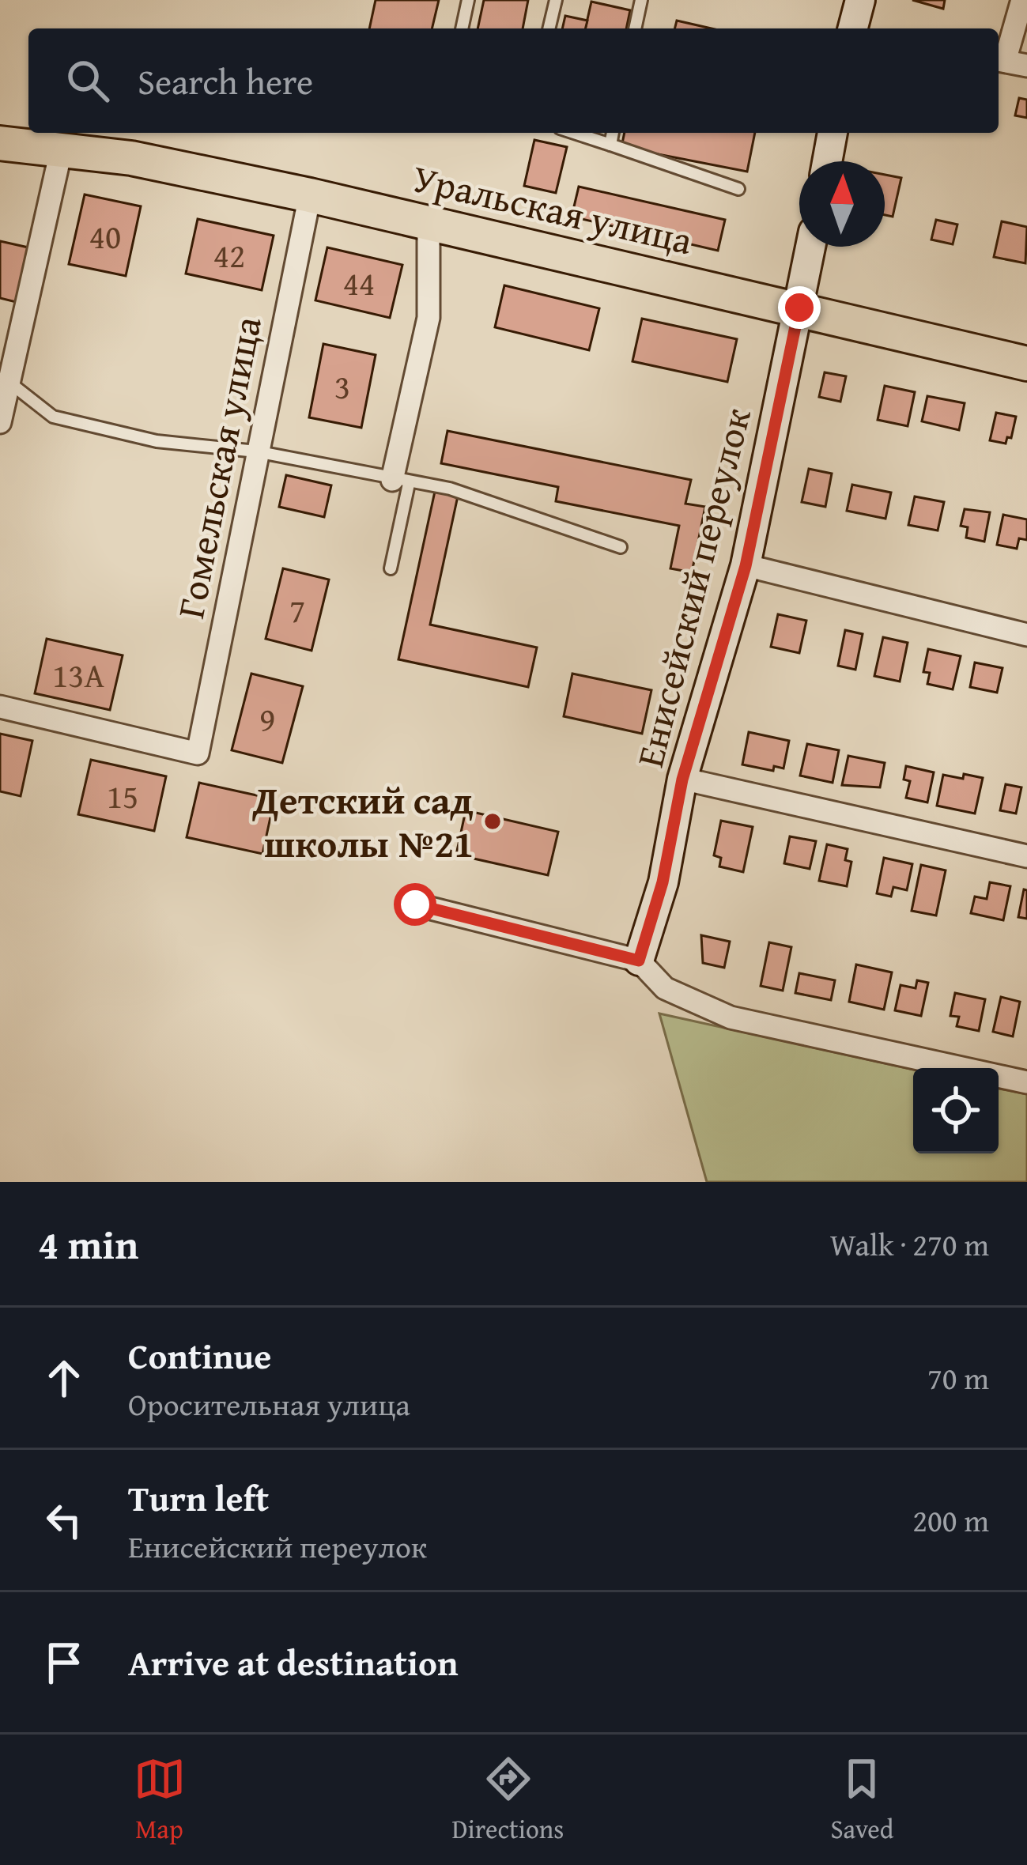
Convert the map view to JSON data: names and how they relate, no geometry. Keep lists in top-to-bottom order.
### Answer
{
  "streets": {
    "main road": ["Уральская улица"],
    "street": ["Гомельская улица", "Енисейский переулок"]
  },
  "crossings": [
    ["Уральская улица", "Гомельская улица"],
    ["Уральская улица", "Енисейский переулок"]
  ],
  "places": ["Детский сад школы №21"],
  "house_numbers": [
    "40",
    "42",
    "44",
    "3",
    "7",
    "13А",
    "9",
    "15"
  ],
  "north": "top",
  "page": {
    "search": "Search here",
    "heading": ["4 min", "Walk · 270 m"],
    "list": [
      ["Continue", "Оросительная улица", "70 m"],
      ["Turn left", "Енисейский переулок", "200 m"],
      "Arrive at destination"
    ],
    "nav": ["Map", "Directions", "Saved"]
  }
}
